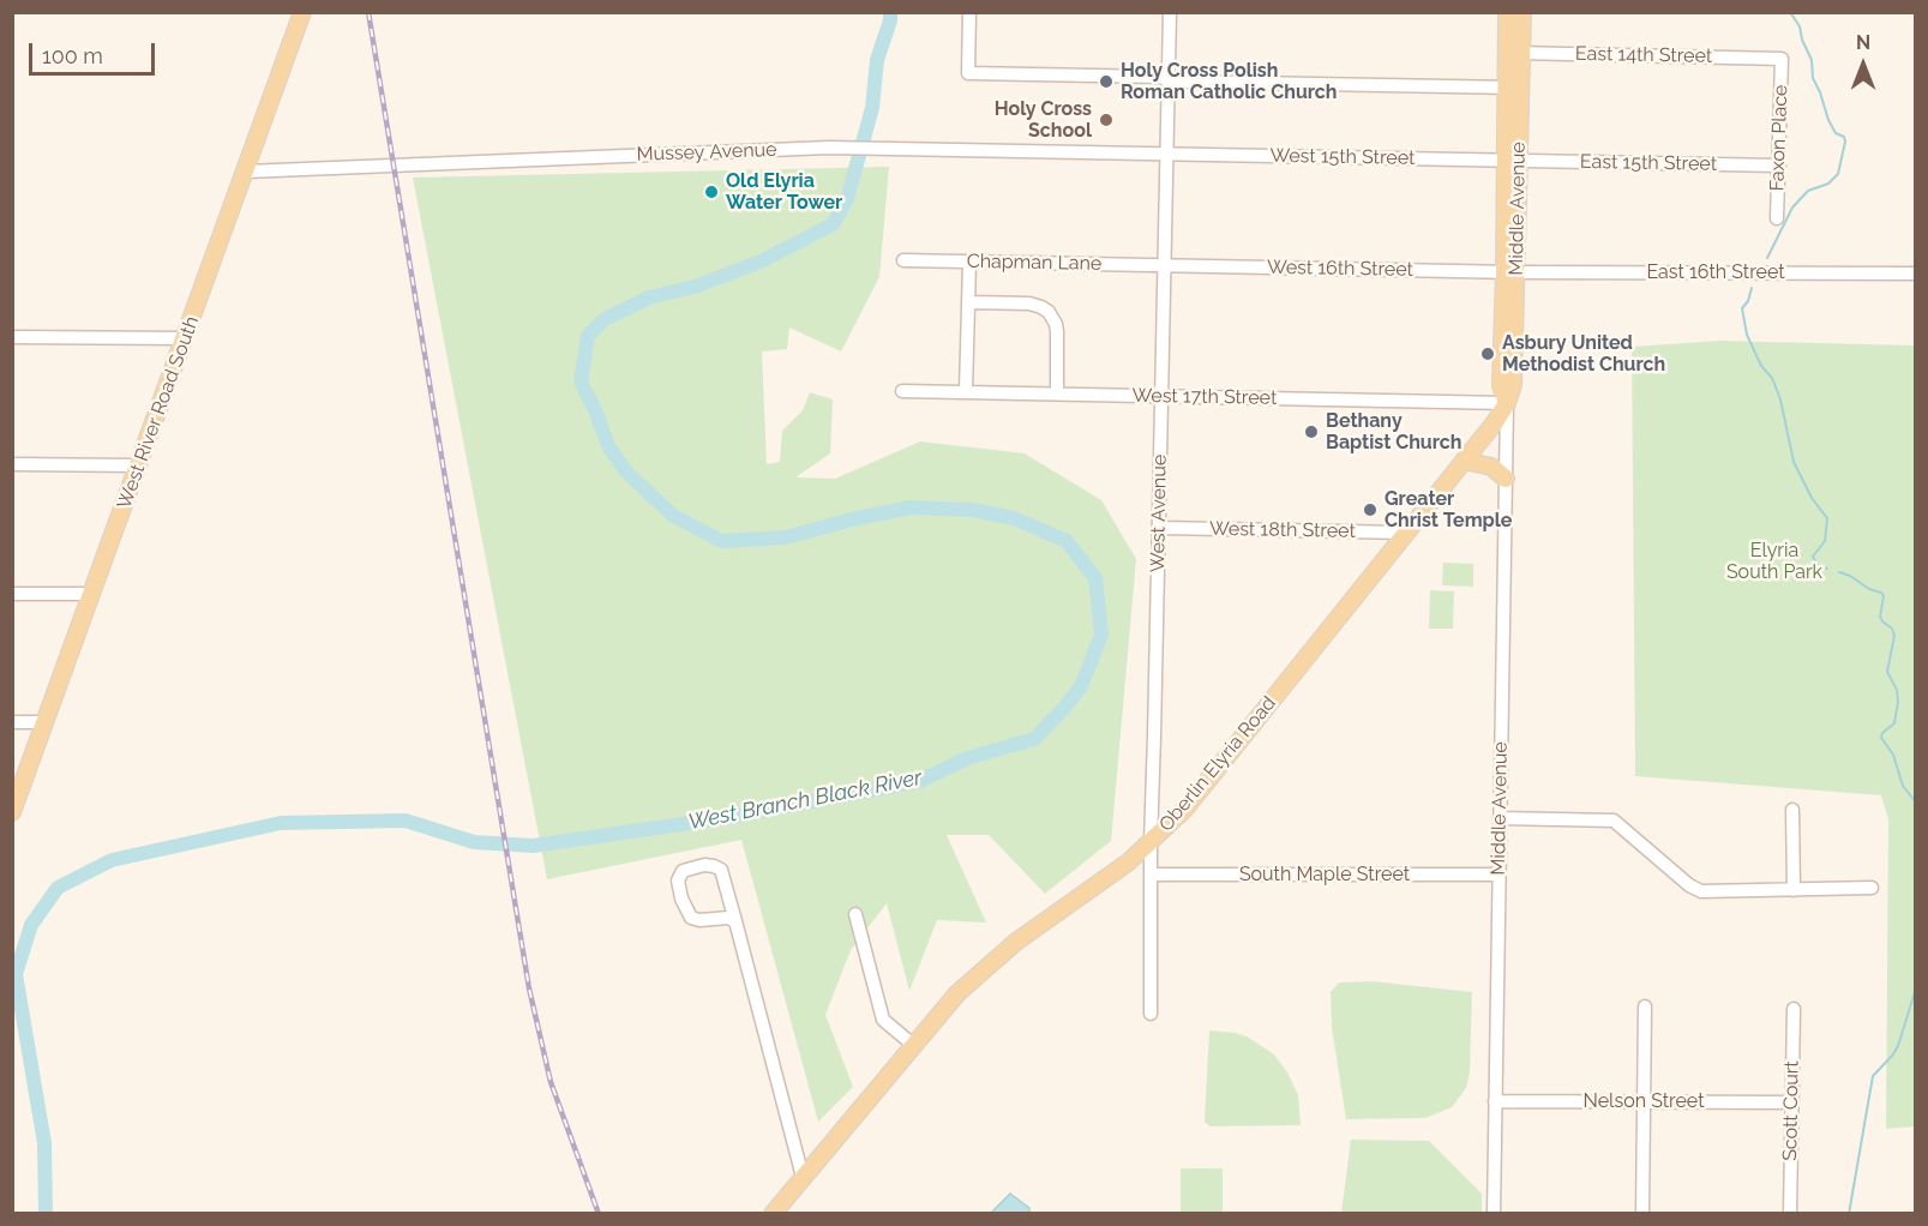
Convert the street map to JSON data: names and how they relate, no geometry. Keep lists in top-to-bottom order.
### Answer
{
  "streets": {
    "main road": ["Middle Avenue", "West River Road South", "Oberlin Elyria Road"],
    "street": [
      "East 14th Street",
      "Faxon Place",
      "Mussey Avenue",
      "West 15th Street",
      "East 15th Street",
      "Chapman Lane",
      "West 16th Street",
      "East 16th Street",
      "West 17th Street",
      "West Avenue",
      "West 18th Street",
      "South Maple Street",
      "Nelson Street",
      "Scott Court"
    ]
  },
  "crossings": [
    ["East 14th Street", "Faxon Place"],
    ["East 14th Street", "Middle Avenue"],
    ["Faxon Place", "East 15th Street"],
    ["Mussey Avenue", "West 15th Street"],
    ["Mussey Avenue", "West River Road South"],
    ["Mussey Avenue", "West Avenue"],
    ["West 15th Street", "East 15th Street"],
    ["West 15th Street", "Middle Avenue"],
    ["West 15th Street", "West Avenue"],
    ["East 15th Street", "Middle Avenue"],
    ["Middle Avenue", "West 16th Street"],
    ["Middle Avenue", "East 16th Street"],
    ["Middle Avenue", "West 17th Street"],
    ["Middle Avenue", "Oberlin Elyria Road"],
    ["Middle Avenue", "South Maple Street"],
    ["Middle Avenue", "Nelson Street"],
    ["Chapman Lane", "West 16th Street"],
    ["Chapman Lane", "West Avenue"],
    ["West 16th Street", "East 16th Street"],
    ["West 16th Street", "West Avenue"],
    ["West 17th Street", "West Avenue"],
    ["West 17th Street", "Oberlin Elyria Road"],
    ["West Avenue", "West 18th Street"],
    ["West Avenue", "Oberlin Elyria Road"],
    ["West Avenue", "South Maple Street"],
    ["West 18th Street", "Oberlin Elyria Road"],
    ["Nelson Street", "Scott Court"]
  ],
  "water": ["West Branch Black River"],
  "parks": ["Elyria South Park"],
  "places": [
    "Holy Cross Polish Roman Catholic Church",
    "Holy Cross School",
    "Old Elyria Water Tower",
    "Asbury United Methodist Church",
    "Bethany Baptist Church",
    "Greater Christ Temple"
  ],
  "scale_bar": "100 m",
  "north": "top"
}
